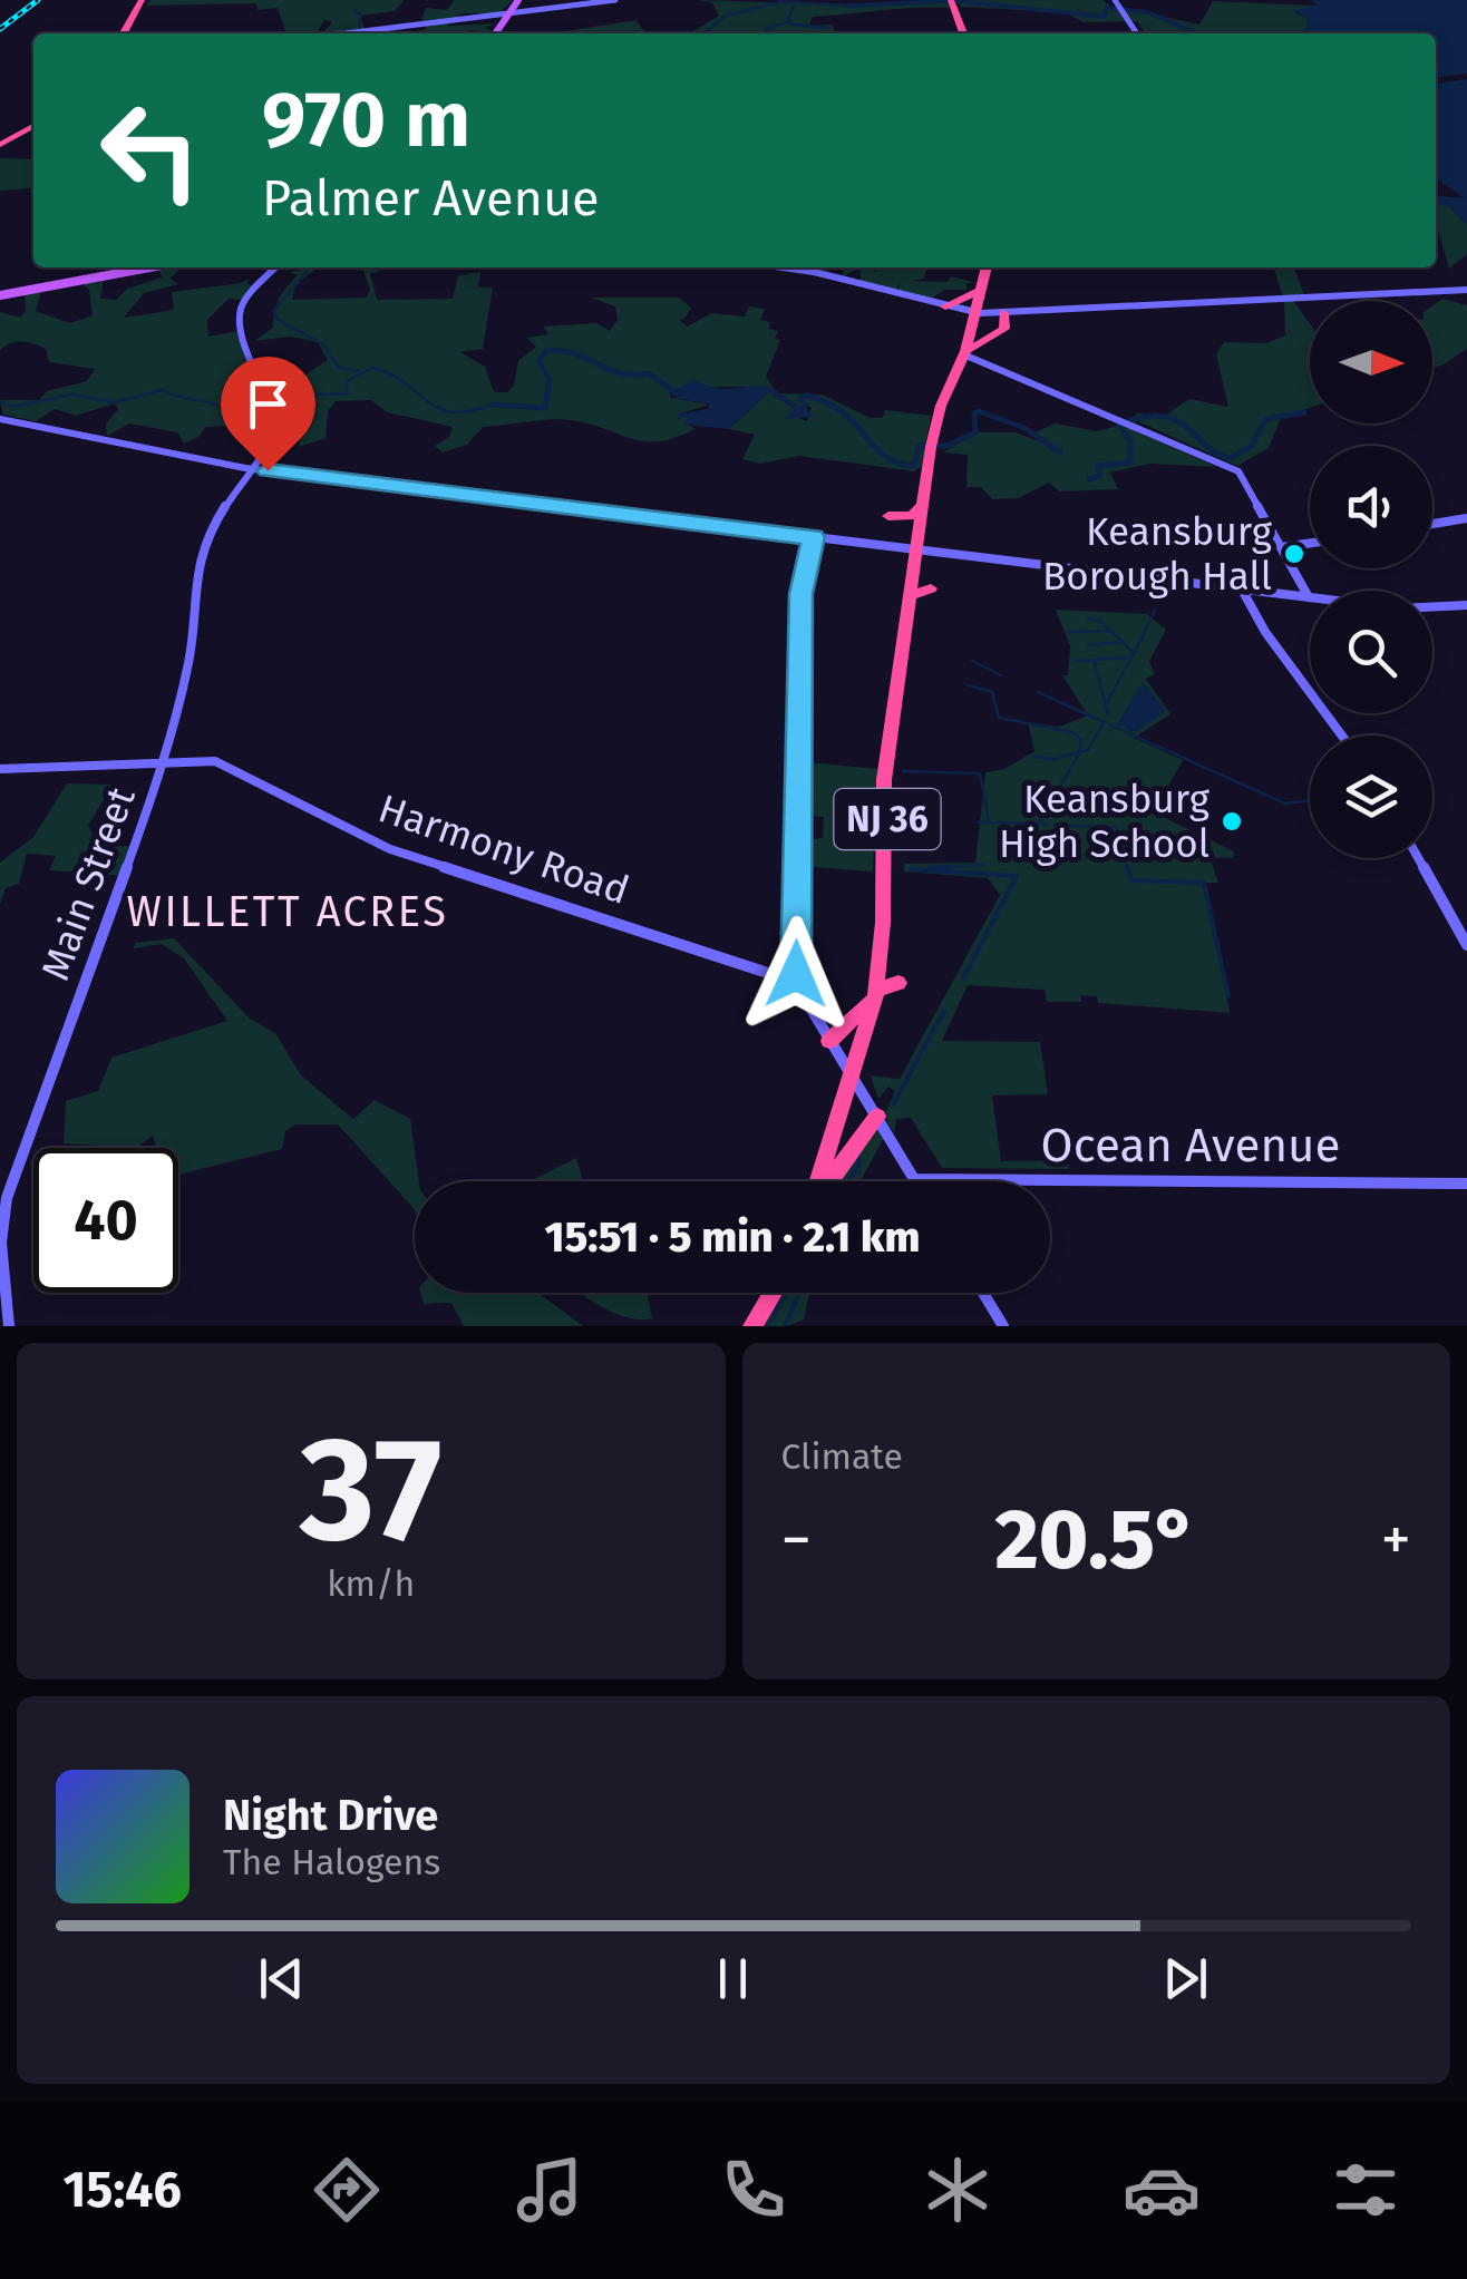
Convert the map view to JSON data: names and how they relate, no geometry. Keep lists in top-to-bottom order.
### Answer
{
  "streets": {
    "highway": ["NJ 36"],
    "street": ["Harmony Road", "Main Street", "Ocean Avenue"]
  },
  "crossings": [
    ["Harmony Road", "Main Street"]
  ],
  "districts": ["WILLETT ACRES"],
  "places": ["Keansburg Borough Hall", "Keansburg High School"],
  "north": "right",
  "page": {
    "turn": ["970 m", "Palmer Avenue"],
    "limit": "40",
    "trip": "15:51 · 5 min · 2.1 km",
    "tile": [
      ["37", "km/h"],
      "Climate"
    ],
    "heat": ["−", "20.5°", "+"],
    "song": ["Night Drive", "The Halogens"],
    "tabs": "15:46"
  }
}
